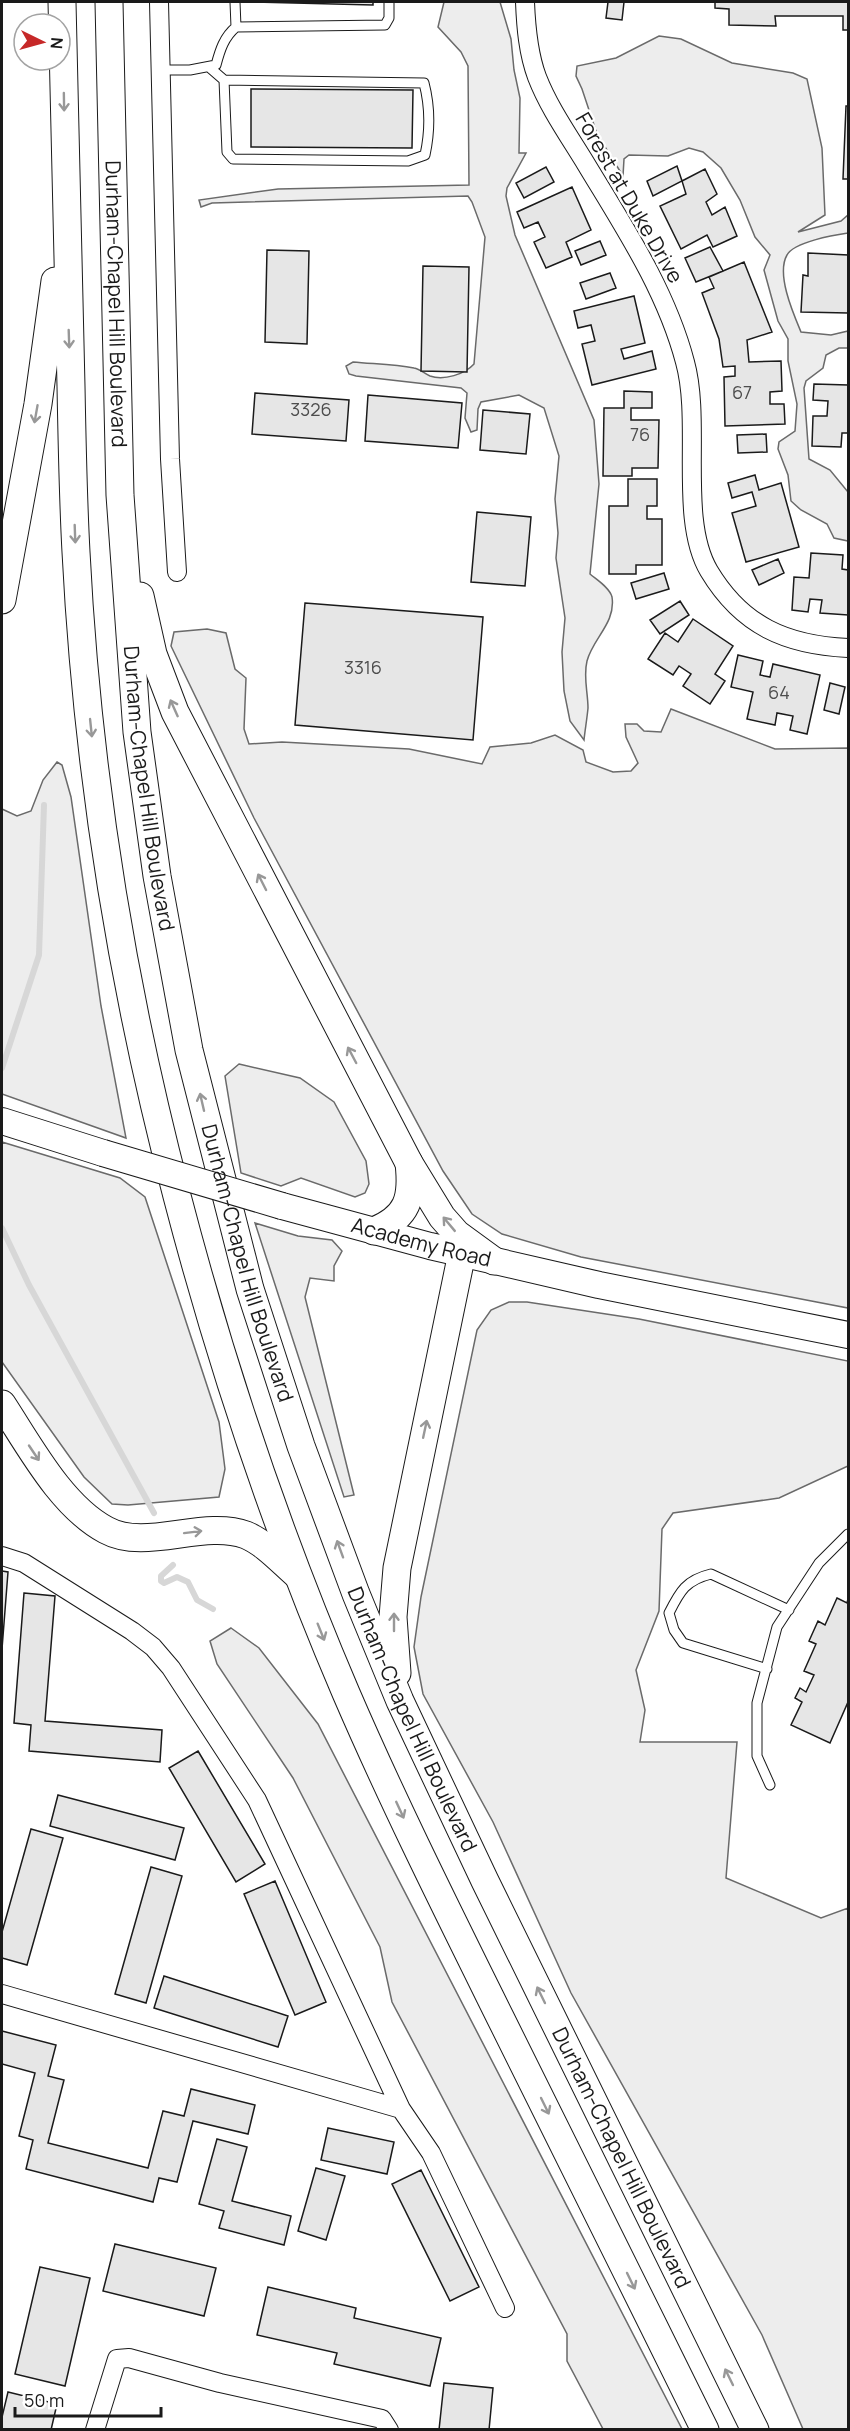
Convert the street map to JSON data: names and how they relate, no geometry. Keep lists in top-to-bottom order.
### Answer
{
  "streets": {
    "main road": ["Durham-Chapel Hill Boulevard", "Academy Road"],
    "street": ["Forest at Duke Drive"]
  },
  "house_numbers": [
    "67",
    "3326",
    "76",
    "3316",
    "64"
  ],
  "scale_bar": "50 m",
  "north": "right"
}
